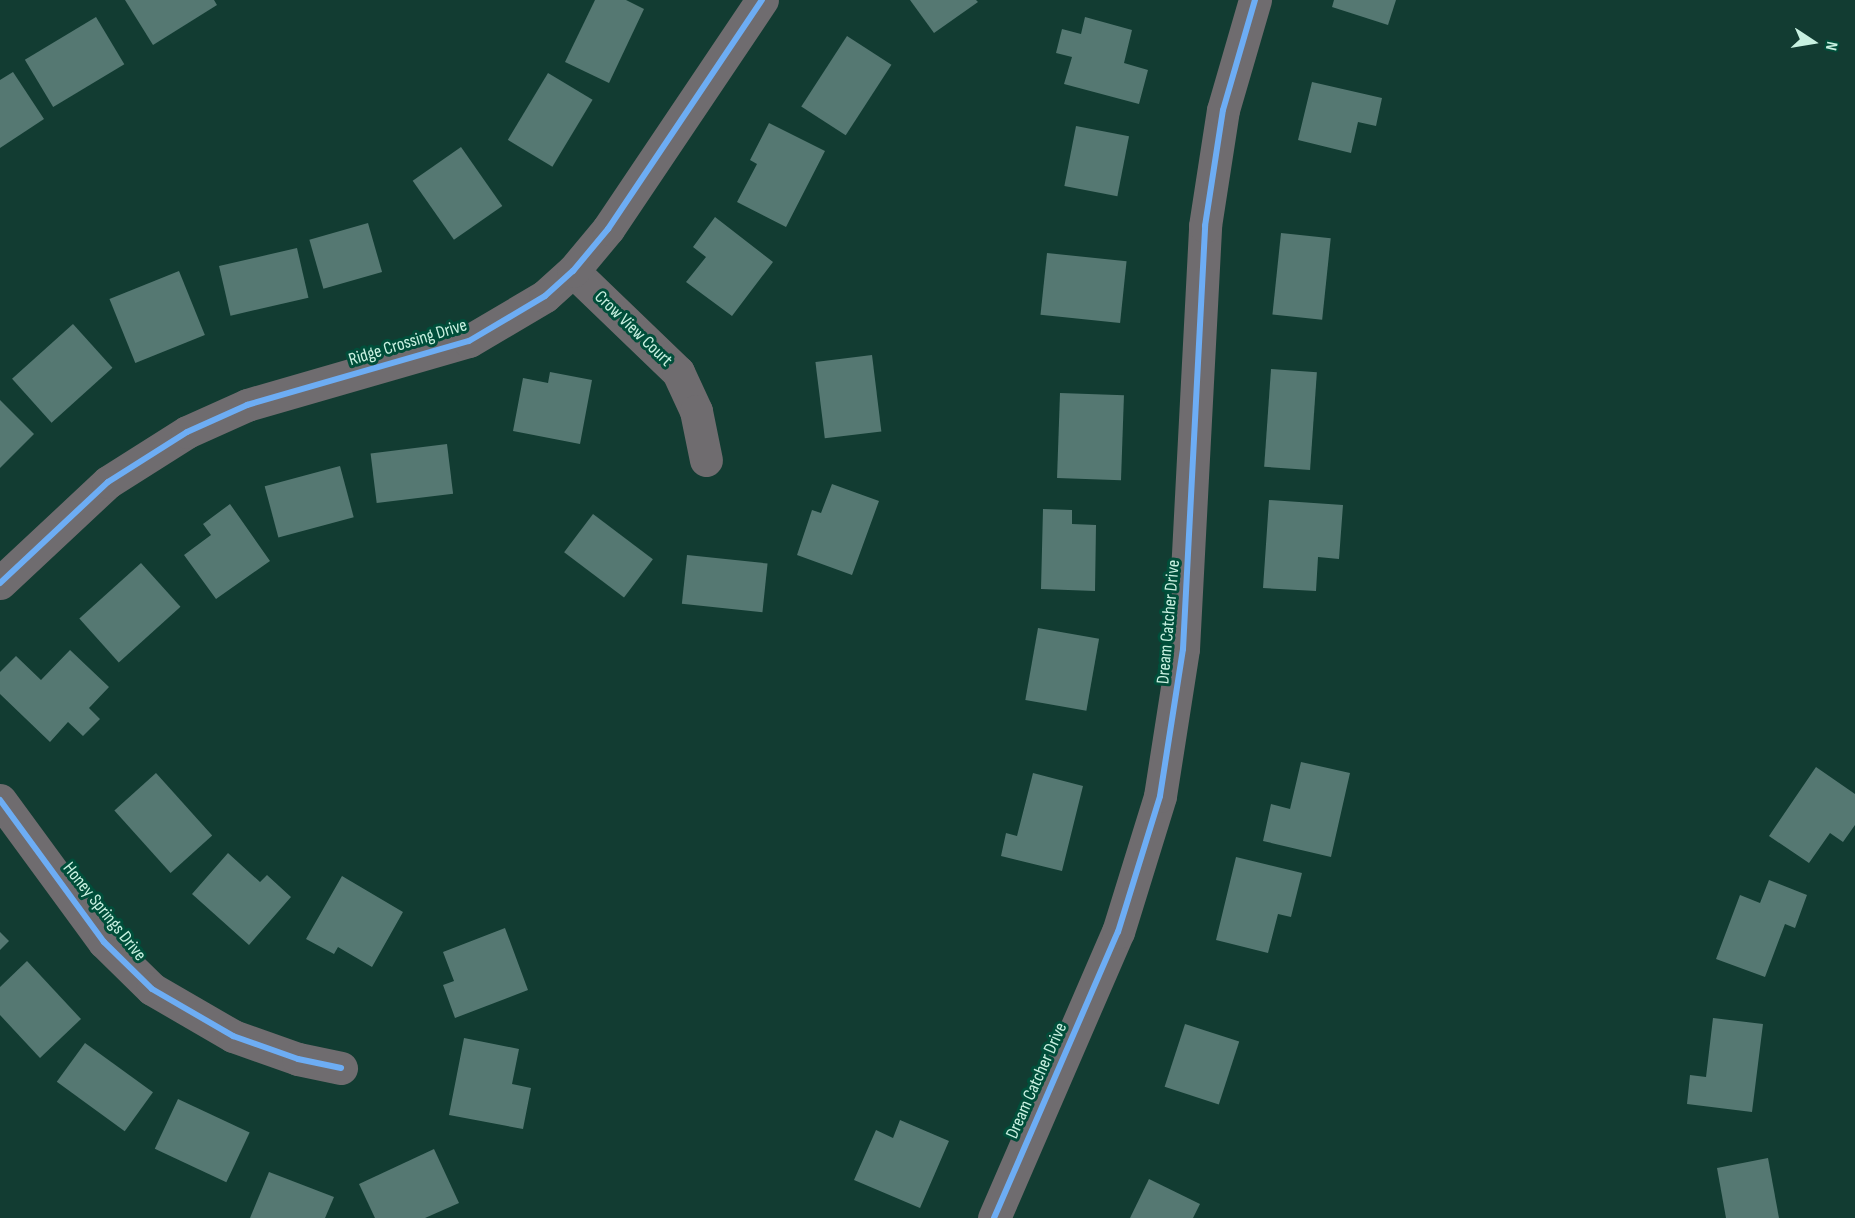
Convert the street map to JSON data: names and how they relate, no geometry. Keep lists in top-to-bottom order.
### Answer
{
  "streets": {
    "street": [
      "Crow View Court",
      "Ridge Crossing Drive",
      "Dream Catcher Drive",
      "Honey Springs Drive"
    ]
  },
  "crossings": [
    ["Crow View Court", "Ridge Crossing Drive"]
  ],
  "north": "right"
}
